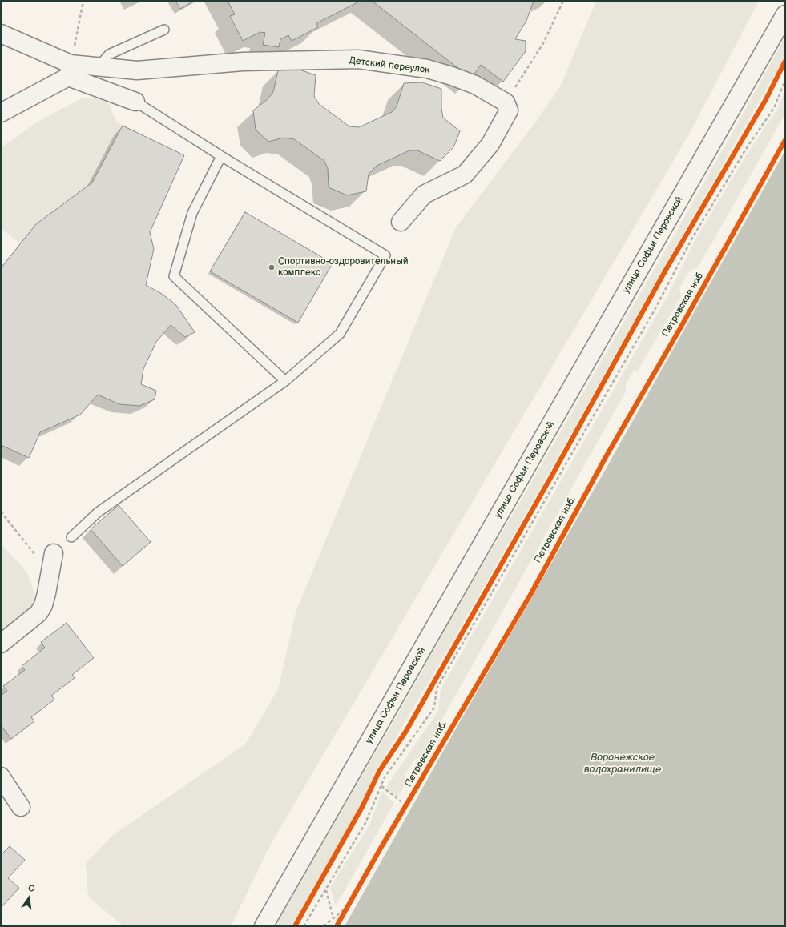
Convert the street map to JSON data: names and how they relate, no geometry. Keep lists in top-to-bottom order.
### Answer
{
  "streets": {
    "main road": ["Детский переулок", "улица Софьи Перовской"],
    "cycle path": ["Петровская наб."]
  },
  "water": ["Воронежское водохранилище"],
  "places": ["Спортивно-оздоровительный комплекс"],
  "north": "top"
}
